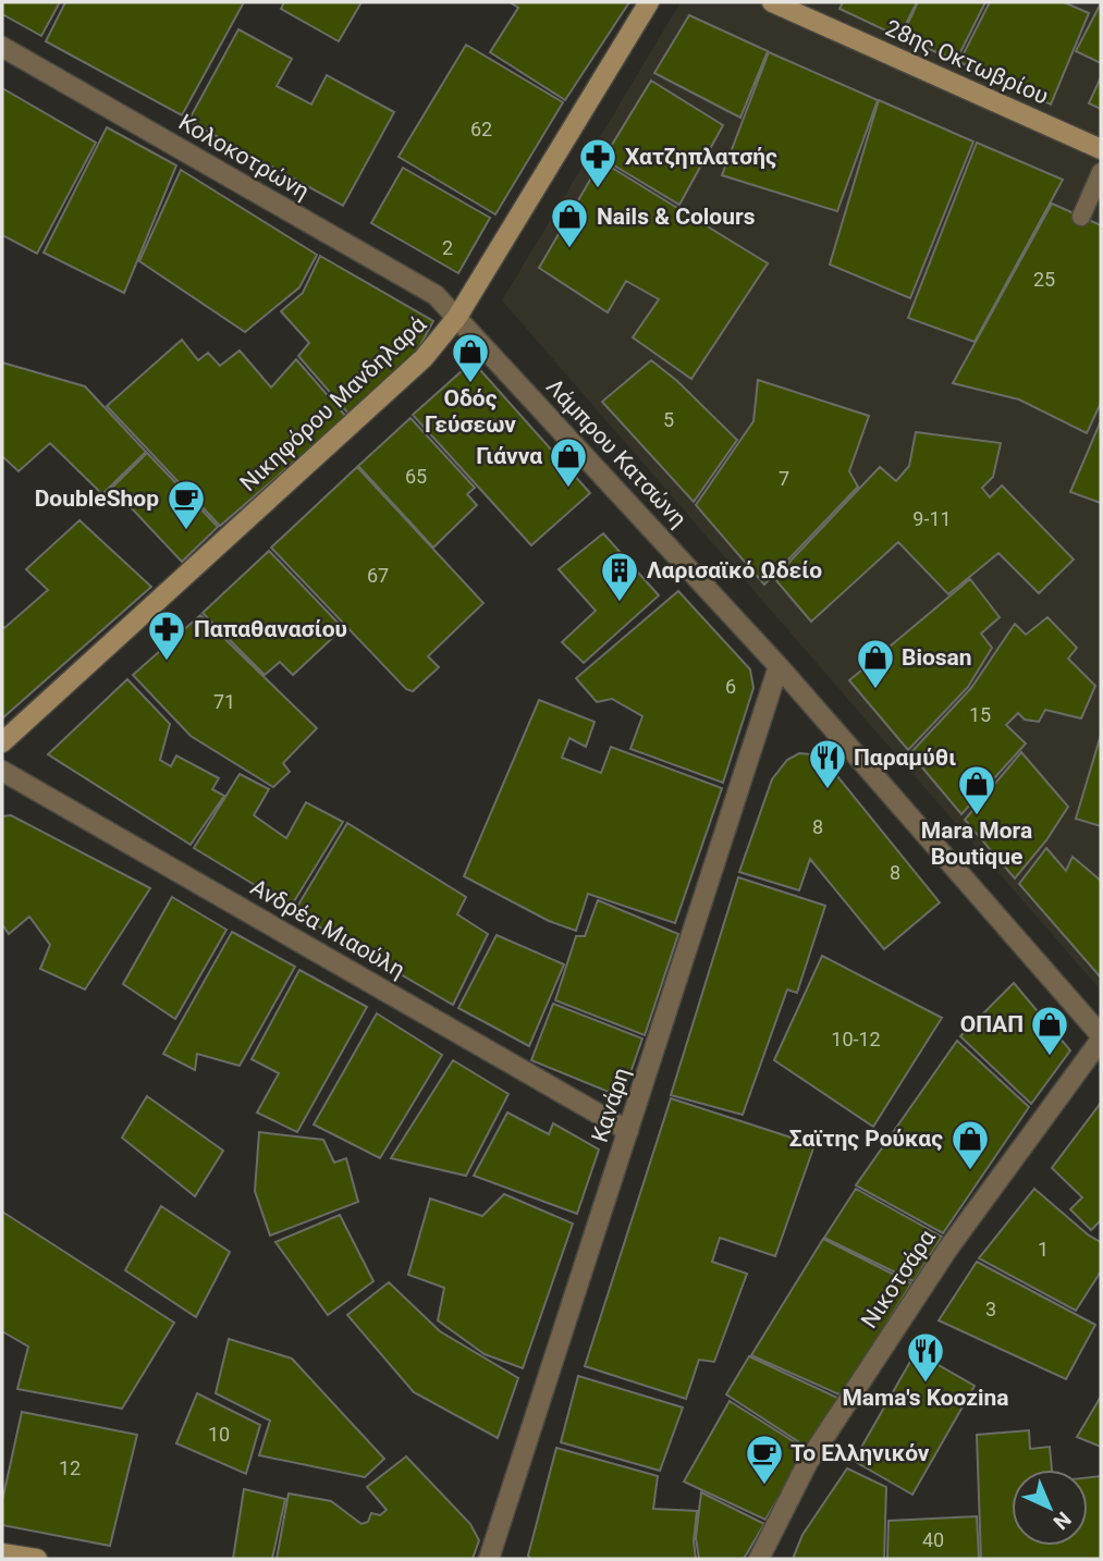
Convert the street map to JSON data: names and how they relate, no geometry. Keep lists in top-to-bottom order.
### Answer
{
  "streets": {
    "street": [
      "28ης Οκτωβρίου",
      "Κολοκοτρώνη",
      "Νικηφόρου Μανδηλαρά",
      "Λάμπρου Κατσώνη",
      "Ανδρέα Μιαούλη",
      "Κανάρη",
      "Νικοτσάρα"
    ]
  },
  "crossings": [
    ["Κολοκοτρώνη", "Νικηφόρου Μανδηλαρά"],
    ["Κολοκοτρώνη", "Λάμπρου Κατσώνη"],
    ["Νικηφόρου Μανδηλαρά", "Λάμπρου Κατσώνη"],
    ["Λάμπρου Κατσώνη", "Κανάρη"],
    ["Λάμπρου Κατσώνη", "Νικοτσάρα"],
    ["Ανδρέα Μιαούλη", "Κανάρη"]
  ],
  "places": {
    "pharmacy": ["Χατζηπλατσής", "Παπαθανασίου"],
    "shop": [
      "Nails & Colours",
      "Οδός Γεύσεων",
      "Γιάννα",
      "Biosan",
      "Mara Mora Boutique",
      "ΟΠΑΠ",
      "Σαϊτης Ρούκας"
    ],
    "cafe": ["DoubleShop", "Το Ελληνικόν"],
    "building": ["Λαρισαϊκό Ωδείο"],
    "restaurant": ["Παραμύθι", "Mama's Koozina"]
  },
  "house_numbers": [
    "62",
    "2",
    "25",
    "5",
    "65",
    "7",
    "9-11",
    "67",
    "6",
    "71",
    "15",
    "8",
    "8",
    "10-12",
    "1",
    "3",
    "10",
    "12",
    "40"
  ],
  "north": "bottom right"
}
